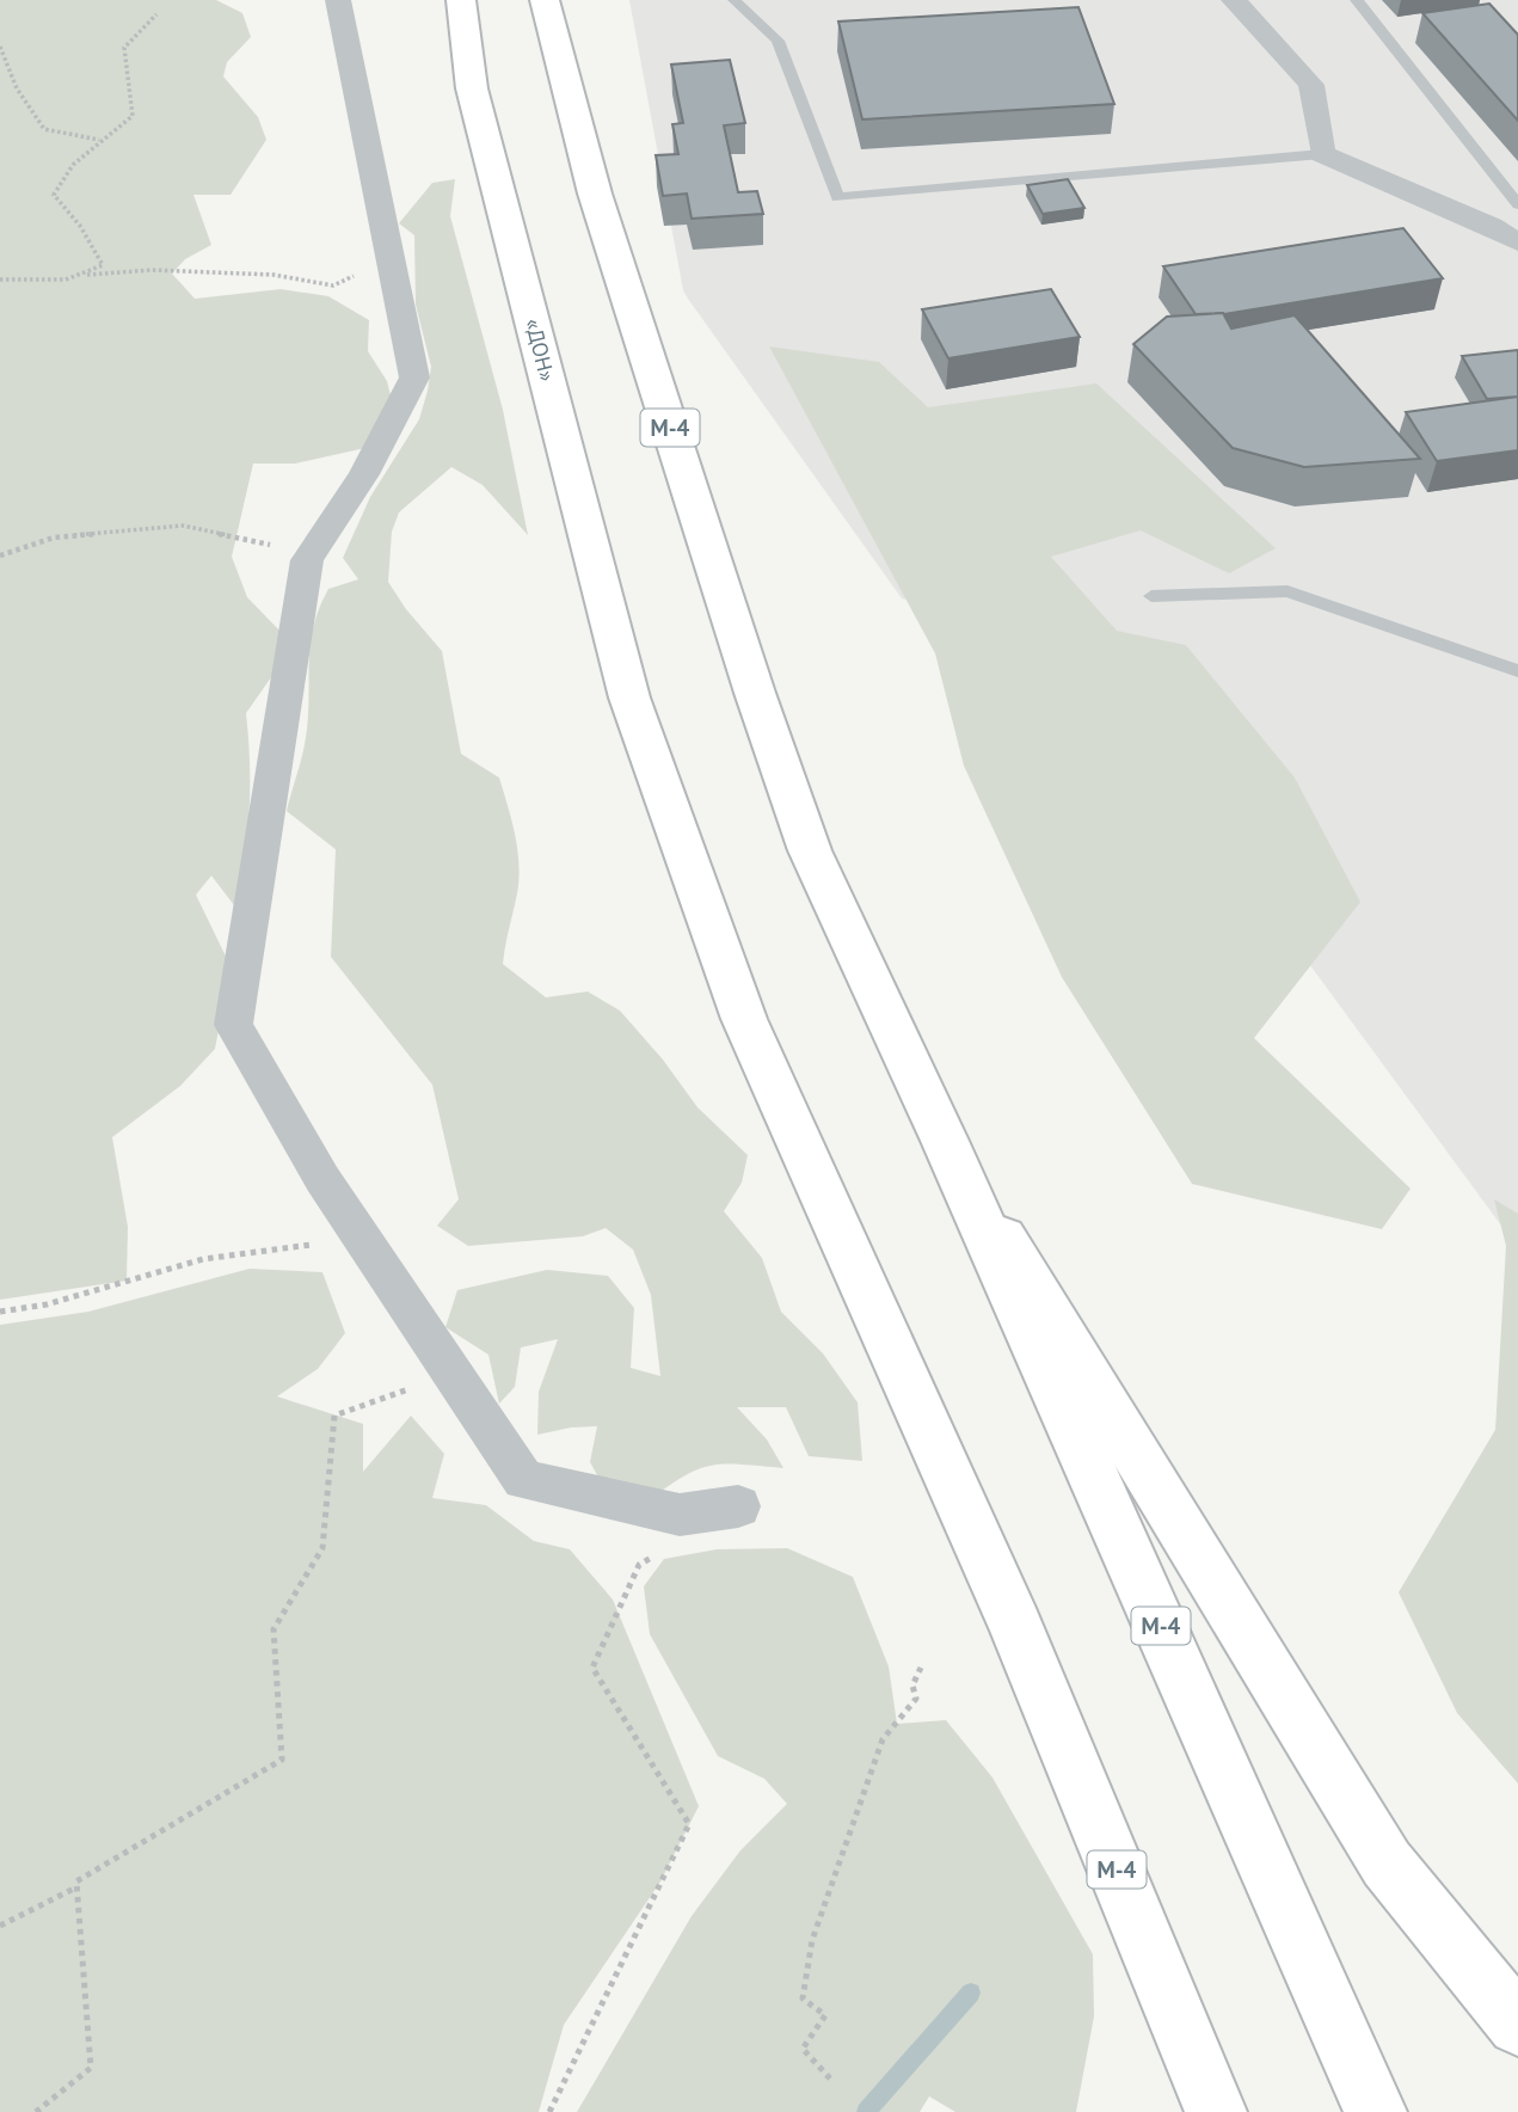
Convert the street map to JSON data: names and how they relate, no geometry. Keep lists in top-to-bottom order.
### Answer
{
  "streets": {
    "main road": ["«ДОН»", "М-4", "M-4"]
  }
}
